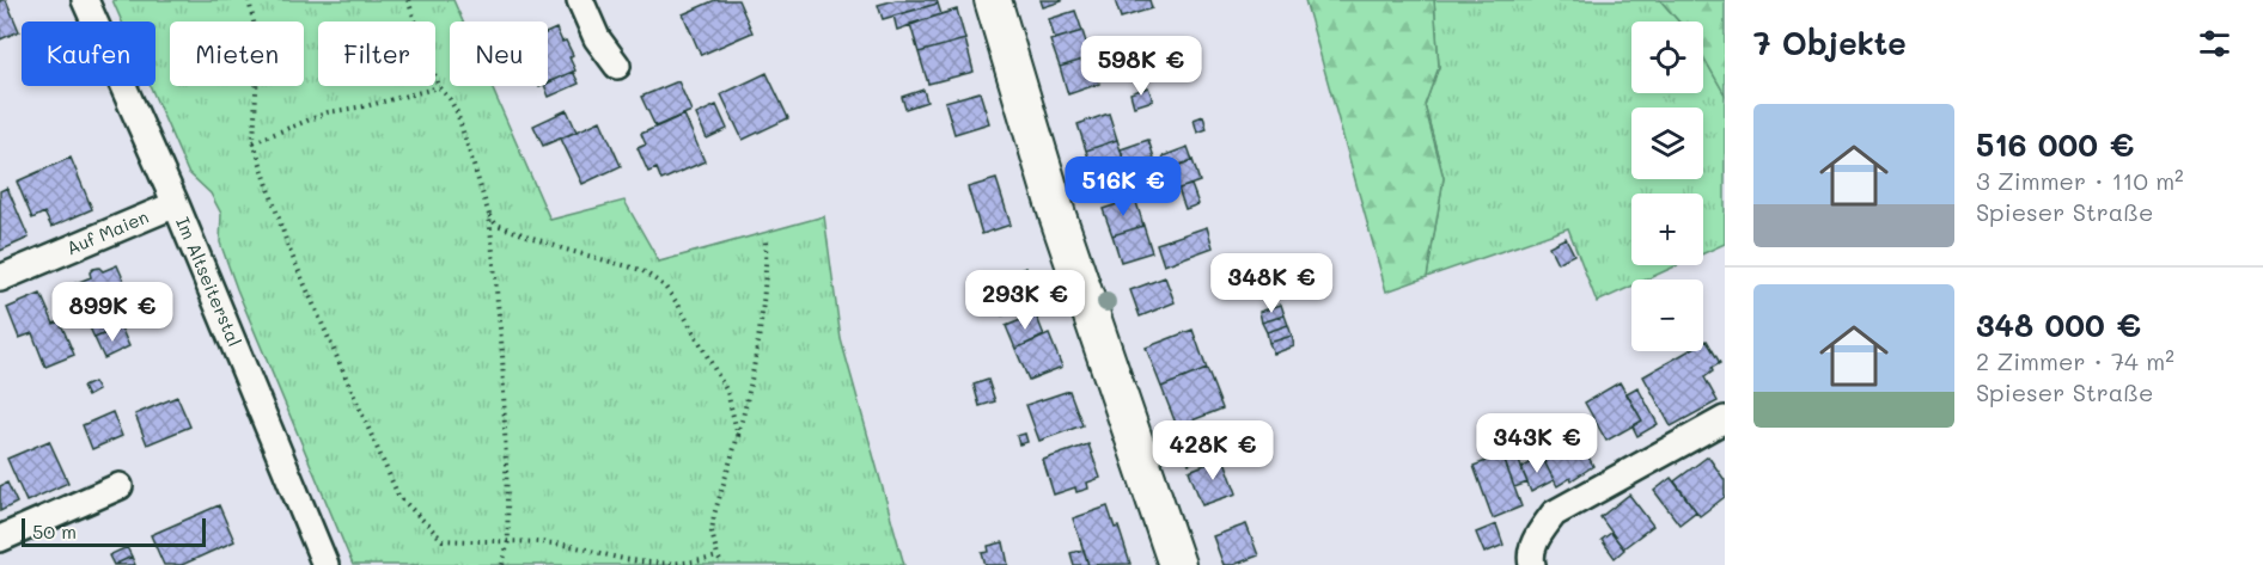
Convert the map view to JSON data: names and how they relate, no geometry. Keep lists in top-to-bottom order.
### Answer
{
  "streets": {
    "street": ["Auf Maien", "Im Altseiterstal"]
  },
  "crossings": [
    ["Auf Maien", "Im Altseiterstal"]
  ],
  "scale_bar": "50 m",
  "page": {
    "heading": "7 Objekte",
    "map_buttons": ["+", "−"],
    "chip": [
      "Kaufen",
      "Mieten",
      "Filter",
      "Neu"
    ],
    "price": [
      "598K €",
      "516K €",
      "348K €",
      "293K €",
      "899K €",
      "343K €",
      "428K €"
    ],
    "list": [
      {
        "name": "516 000 €",
        "note": "3 Zimmer · 110 m² · Spieser Straße"
      },
      {
        "name": "348 000 €",
        "note": "2 Zimmer · 74 m² · Spieser Straße"
      }
    ],
    "scale": "50 m"
  }
}
